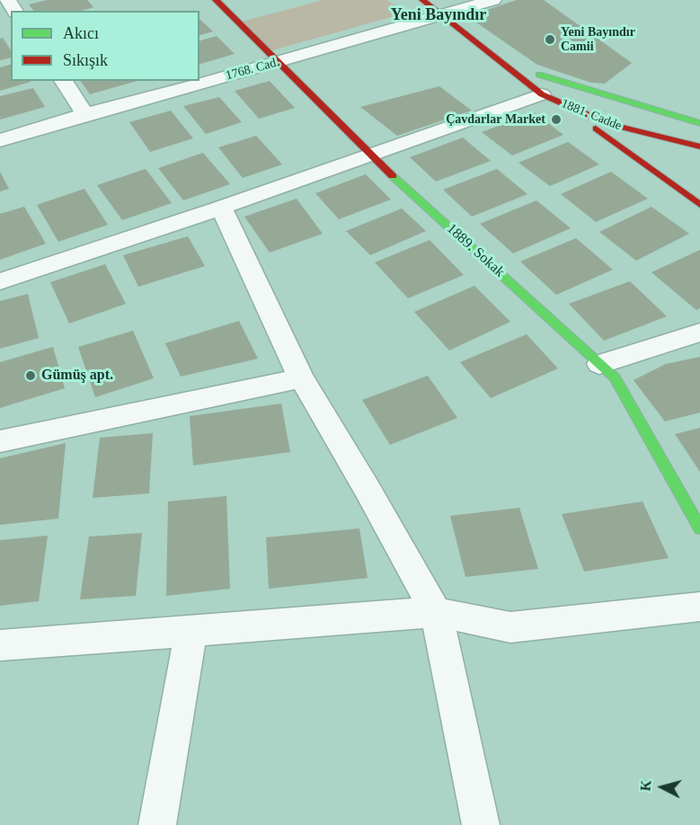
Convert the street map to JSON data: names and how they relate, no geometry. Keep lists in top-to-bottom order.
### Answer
{
  "streets": {
    "street": ["1768. Cad.", "1881. Cadde", "1889. Sokak"]
  },
  "crossings": [
    ["1768. Cad.", "1889. Sokak"]
  ],
  "districts": ["Yeni Bayındır"],
  "places": ["Yeni Bayındır Camii", "Çavdarlar Market", "Gümüş apt."],
  "legend": ["Akıcı", "Sıkışık"],
  "north": "left"
}
